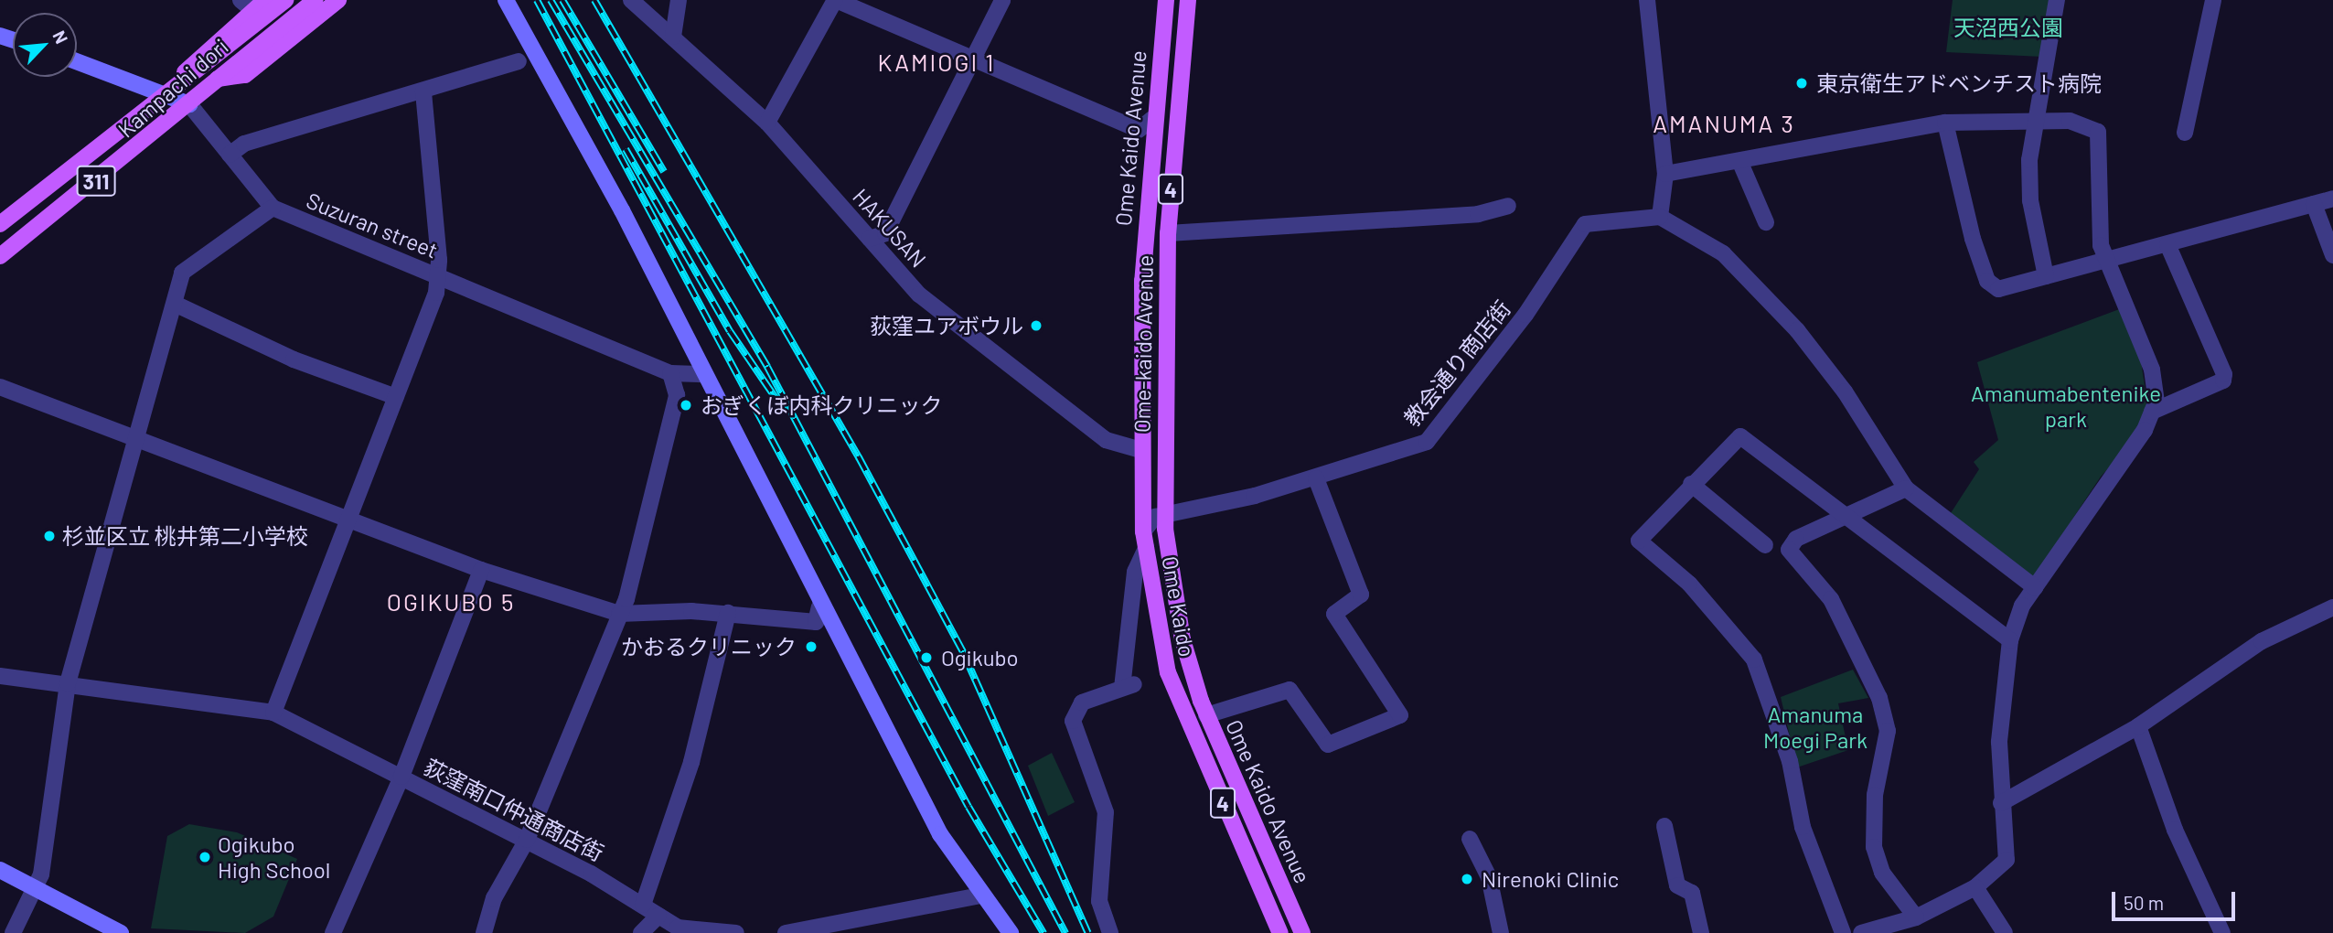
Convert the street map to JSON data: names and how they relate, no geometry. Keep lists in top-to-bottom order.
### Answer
{
  "streets": {
    "main road": [
      "Kampachi dori",
      "Ome Kaido Avenue",
      "311",
      "4",
      "Ome-kaido Avenue",
      "Ome Kaido"
    ],
    "street": [
      "Suzuran street",
      "HAKUSAN",
      "教会通り商店街",
      "荻窪南口仲通商店街"
    ]
  },
  "crossings": [
    ["Kampachi dori", "311"],
    ["Kampachi dori", "Suzuran street"],
    ["Ome Kaido Avenue", "HAKUSAN"],
    ["Ome Kaido Avenue", "Ome-kaido Avenue"],
    ["Ome Kaido Avenue", "教会通り商店街"],
    ["Ome Kaido Avenue", "Ome Kaido"],
    ["311", "Suzuran street"],
    ["Ome-kaido Avenue", "教会通り商店街"],
    ["教会通り商店街", "Ome Kaido"]
  ],
  "districts": ["KAMIOGI 1", "AMANUMA 3", "OGIKUBO 5"],
  "parks": ["天沼西公園", "Amanumabentenike park", "Amanuma Moegi Park"],
  "places": [
    "東京衛生アドベンチスト病院",
    "荻窪ユアボウル",
    "おぎくぼ内科クリニック",
    "杉並区立 桃井第二小学校",
    "かおるクリニック",
    "Ogikubo",
    "Ogikubo High School",
    "Nirenoki Clinic"
  ],
  "scale_bar": "50 m",
  "north": "top right"
}
